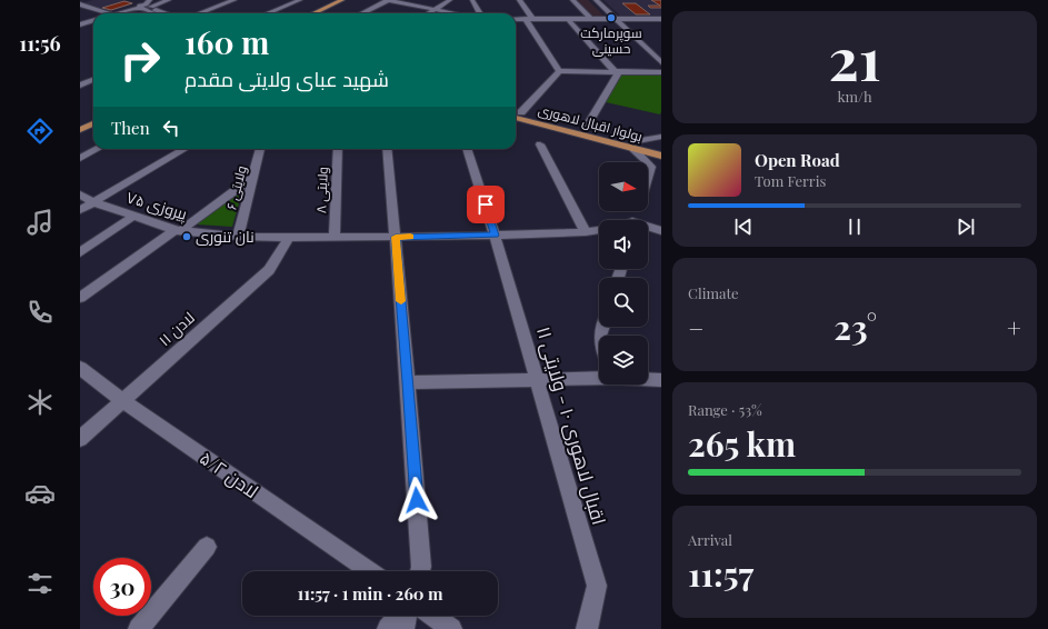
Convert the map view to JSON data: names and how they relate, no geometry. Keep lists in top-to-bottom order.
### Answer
{
  "streets": {
    "main road": ["بولوار اقبال لاهوری"],
    "street": [
      "ولایتی ۶",
      "ولایتی ۸",
      "پیروزی ۷۵",
      "لادن ۱۱",
      "اقبال لاهوری ۱۰ - ولایتی ۱۱",
      "لادن ۵/۲"
    ]
  },
  "crossings": [
    ["ولایتی ۶", "پیروزی ۷۵"],
    ["ولایتی ۸", "پیروزی ۷۵"],
    ["پیروزی ۷۵", "لادن ۱۱"],
    ["پیروزی ۷۵", "اقبال لاهوری ۱۰ - ولایتی ۱۱"],
    ["لادن ۱۱", "لادن ۵/۲"]
  ],
  "places": ["سوپرمارکت حسینی", "نان تنوری"],
  "north": "right",
  "page": {
    "tabs": "11:56",
    "tile": [
      ["21", "km/h"],
      "Climate",
      ["Range · 53%", "265 km"],
      ["Arrival", "11:57"]
    ],
    "turn": ["160 m", "شهید عبای ولایتی مقدم"],
    "then": "Then",
    "song": ["Open Road", "Tom Ferris"],
    "heat": ["−", "23°", "+"],
    "limit": "30",
    "trip": "11:57 · 1 min · 260 m"
  }
}
